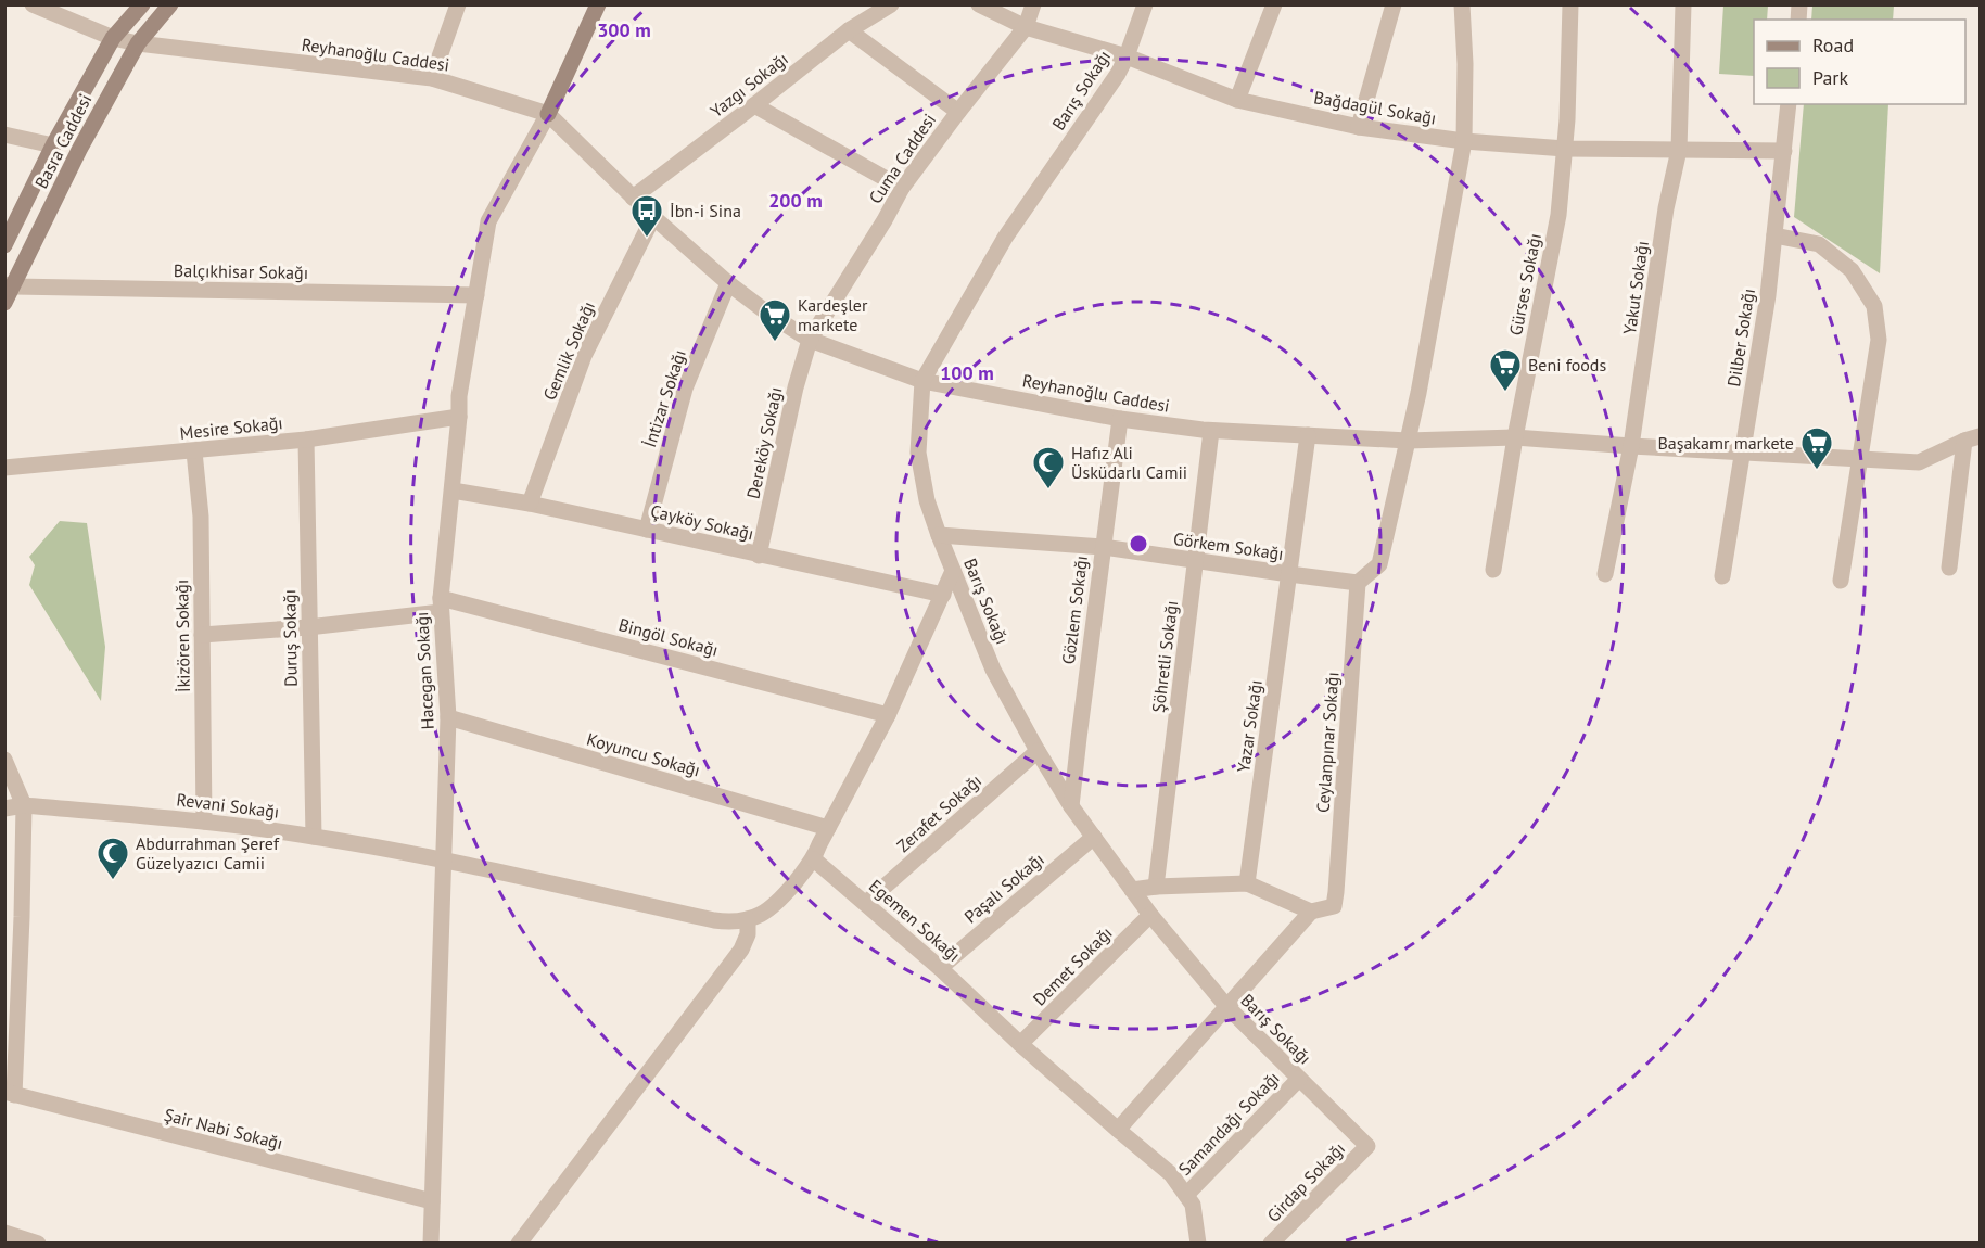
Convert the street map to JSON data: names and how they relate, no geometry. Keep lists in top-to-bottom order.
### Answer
{
  "streets": {
    "main road": ["Basra Caddesi"],
    "street": [
      "Reyhanoğlu Caddesi",
      "Yazgı Sokağı",
      "Barış Sokağı",
      "Bağdagül Sokağı",
      "Cuma Caddesi",
      "Balçıkhisar Sokağı",
      "Gürses Sokağı",
      "Yakut Sokağı",
      "Dilber Sokağı",
      "Gemlik Sokağı",
      "İntizar Sokağı",
      "Mesire Sokağı",
      "Dereköy Sokağı",
      "Çayköy Sokağı",
      "Görkem Sokağı",
      "Gözlem Sokağı",
      "İkizören Sokağı",
      "Bingöl Sokağı",
      "Duruş Sokağı",
      "Şöhretli Sokağı",
      "Hacegan Sokağı",
      "Yazar Sokağı",
      "Ceylanpınar Sokağı",
      "Koyuncu Sokağı",
      "Revani Sokağı",
      "Zerafet Sokağı",
      "Paşalı Sokağı",
      "Egemen Sokağı",
      "Demet Sokağı",
      "Samandağı Sokağı",
      "Şair Nabi Sokağı",
      "Girdap Sokağı"
    ]
  },
  "crossings": [
    ["Reyhanoğlu Caddesi", "Yazgı Sokağı"],
    ["Reyhanoğlu Caddesi", "Barış Sokağı"],
    ["Reyhanoğlu Caddesi", "Basra Caddesi"],
    ["Reyhanoğlu Caddesi", "Cuma Caddesi"],
    ["Reyhanoğlu Caddesi", "Gürses Sokağı"],
    ["Reyhanoğlu Caddesi", "Yakut Sokağı"],
    ["Reyhanoğlu Caddesi", "Dilber Sokağı"],
    ["Reyhanoğlu Caddesi", "Gemlik Sokağı"],
    ["Reyhanoğlu Caddesi", "İntizar Sokağı"],
    ["Reyhanoğlu Caddesi", "Dereköy Sokağı"],
    ["Reyhanoğlu Caddesi", "Gözlem Sokağı"],
    ["Reyhanoğlu Caddesi", "Şöhretli Sokağı"],
    ["Reyhanoğlu Caddesi", "Hacegan Sokağı"],
    ["Reyhanoğlu Caddesi", "Yazar Sokağı"],
    ["Barış Sokağı", "Bağdagül Sokağı"],
    ["Barış Sokağı", "Görkem Sokağı"],
    ["Barış Sokağı", "Gözlem Sokağı"],
    ["Barış Sokağı", "Zerafet Sokağı"],
    ["Barış Sokağı", "Paşalı Sokağı"],
    ["Barış Sokağı", "Demet Sokağı"],
    ["Barış Sokağı", "Samandağı Sokağı"],
    ["Barış Sokağı", "Girdap Sokağı"],
    ["Bağdagül Sokağı", "Cuma Caddesi"],
    ["Bağdagül Sokağı", "Gürses Sokağı"],
    ["Bağdagül Sokağı", "Yakut Sokağı"],
    ["Bağdagül Sokağı", "Dilber Sokağı"],
    ["Basra Caddesi", "Balçıkhisar Sokağı"],
    ["Cuma Caddesi", "Dereköy Sokağı"],
    ["Balçıkhisar Sokağı", "Hacegan Sokağı"],
    ["Gemlik Sokağı", "Çayköy Sokağı"],
    ["İntizar Sokağı", "Çayköy Sokağı"],
    ["Mesire Sokağı", "İkizören Sokağı"],
    ["Mesire Sokağı", "Duruş Sokağı"],
    ["Mesire Sokağı", "Hacegan Sokağı"],
    ["Dereköy Sokağı", "Çayköy Sokağı"],
    ["Çayköy Sokağı", "Hacegan Sokağı"],
    ["Görkem Sokağı", "Gözlem Sokağı"],
    ["Görkem Sokağı", "Şöhretli Sokağı"],
    ["Görkem Sokağı", "Yazar Sokağı"],
    ["Görkem Sokağı", "Ceylanpınar Sokağı"],
    ["İkizören Sokağı", "Revani Sokağı"],
    ["Bingöl Sokağı", "Hacegan Sokağı"],
    ["Duruş Sokağı", "Revani Sokağı"],
    ["Hacegan Sokağı", "Koyuncu Sokağı"],
    ["Hacegan Sokağı", "Revani Sokağı"],
    ["Hacegan Sokağı", "Şair Nabi Sokağı"],
    ["Zerafet Sokağı", "Egemen Sokağı"],
    ["Paşalı Sokağı", "Egemen Sokağı"],
    ["Egemen Sokağı", "Demet Sokağı"],
    ["Egemen Sokağı", "Samandağı Sokağı"]
  ],
  "places": {
    "bus stop": ["İbn-i Sina"],
    "supermarket": ["Kardeşler markete", "Beni foods", "Başakamr markete"],
    "mosque": ["Hafız Ali Üsküdarlı Camii", "Abdurrahman Şeref Güzelyazıcı Camii"]
  },
  "legend": ["Road", "Park"],
  "rings": ["300 m", "200 m", "100 m"]
}
